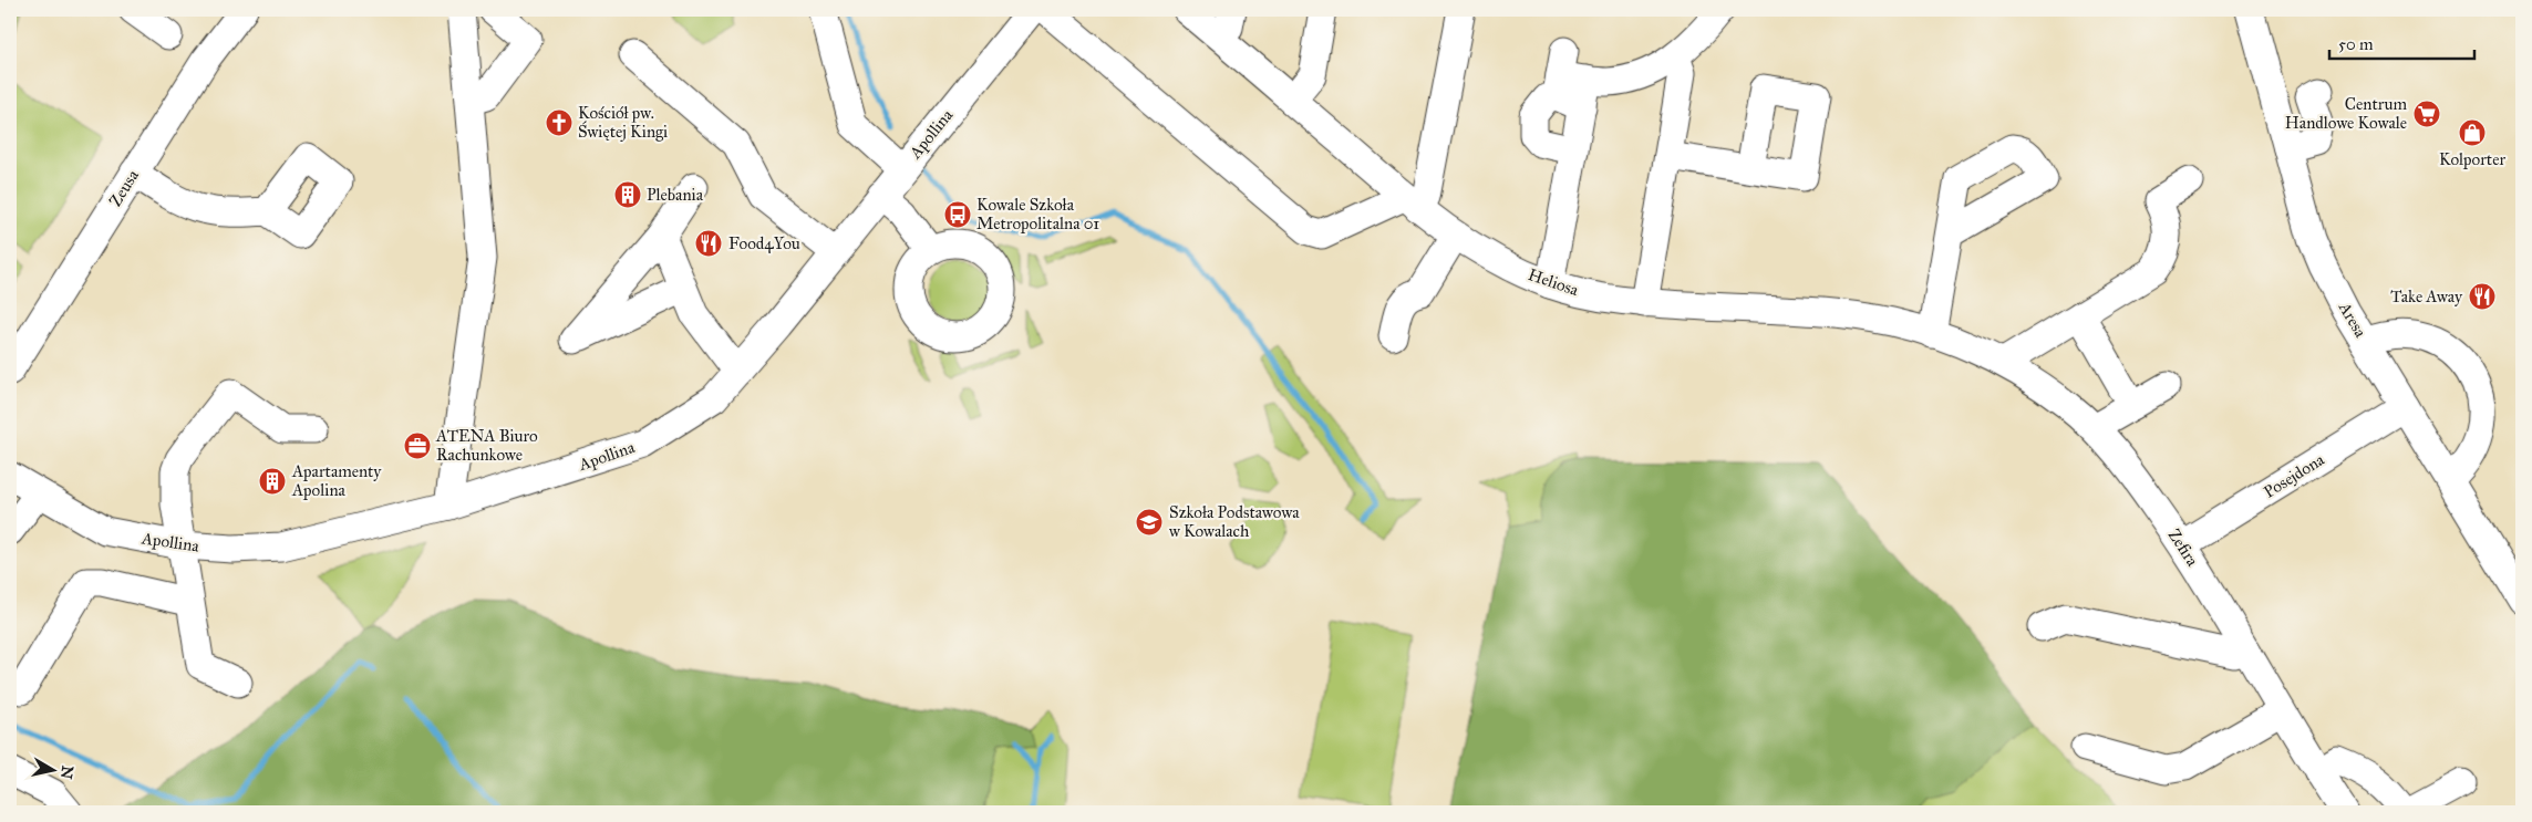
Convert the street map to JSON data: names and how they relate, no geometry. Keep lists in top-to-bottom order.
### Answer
{
  "streets": {
    "street": [
      "Apollina",
      "Zeusa",
      "Heliosa",
      "Aresa",
      "Posejdona",
      "Zefira"
    ]
  },
  "crossings": [
    ["Heliosa", "Zefira"],
    ["Aresa", "Posejdona"],
    ["Posejdona", "Zefira"]
  ],
  "places": {
    "supermarket": ["Centrum Handlowe Kowale"],
    "church": ["Kościół pw. Świętej Kingi"],
    "shop": ["Kolporter"],
    "building": ["Plebania", "Apartamenty Apolina"],
    "bus stop": ["Kowale Szkoła Metropolitalna 01"],
    "restaurant": ["Food4You", "Take Away"],
    "office": ["ATENA Biuro Rachunkowe"],
    "school or university": ["Szkoła Podstawowa w Kowalach"]
  },
  "scale_bar": "50 m",
  "north": "right"
}
